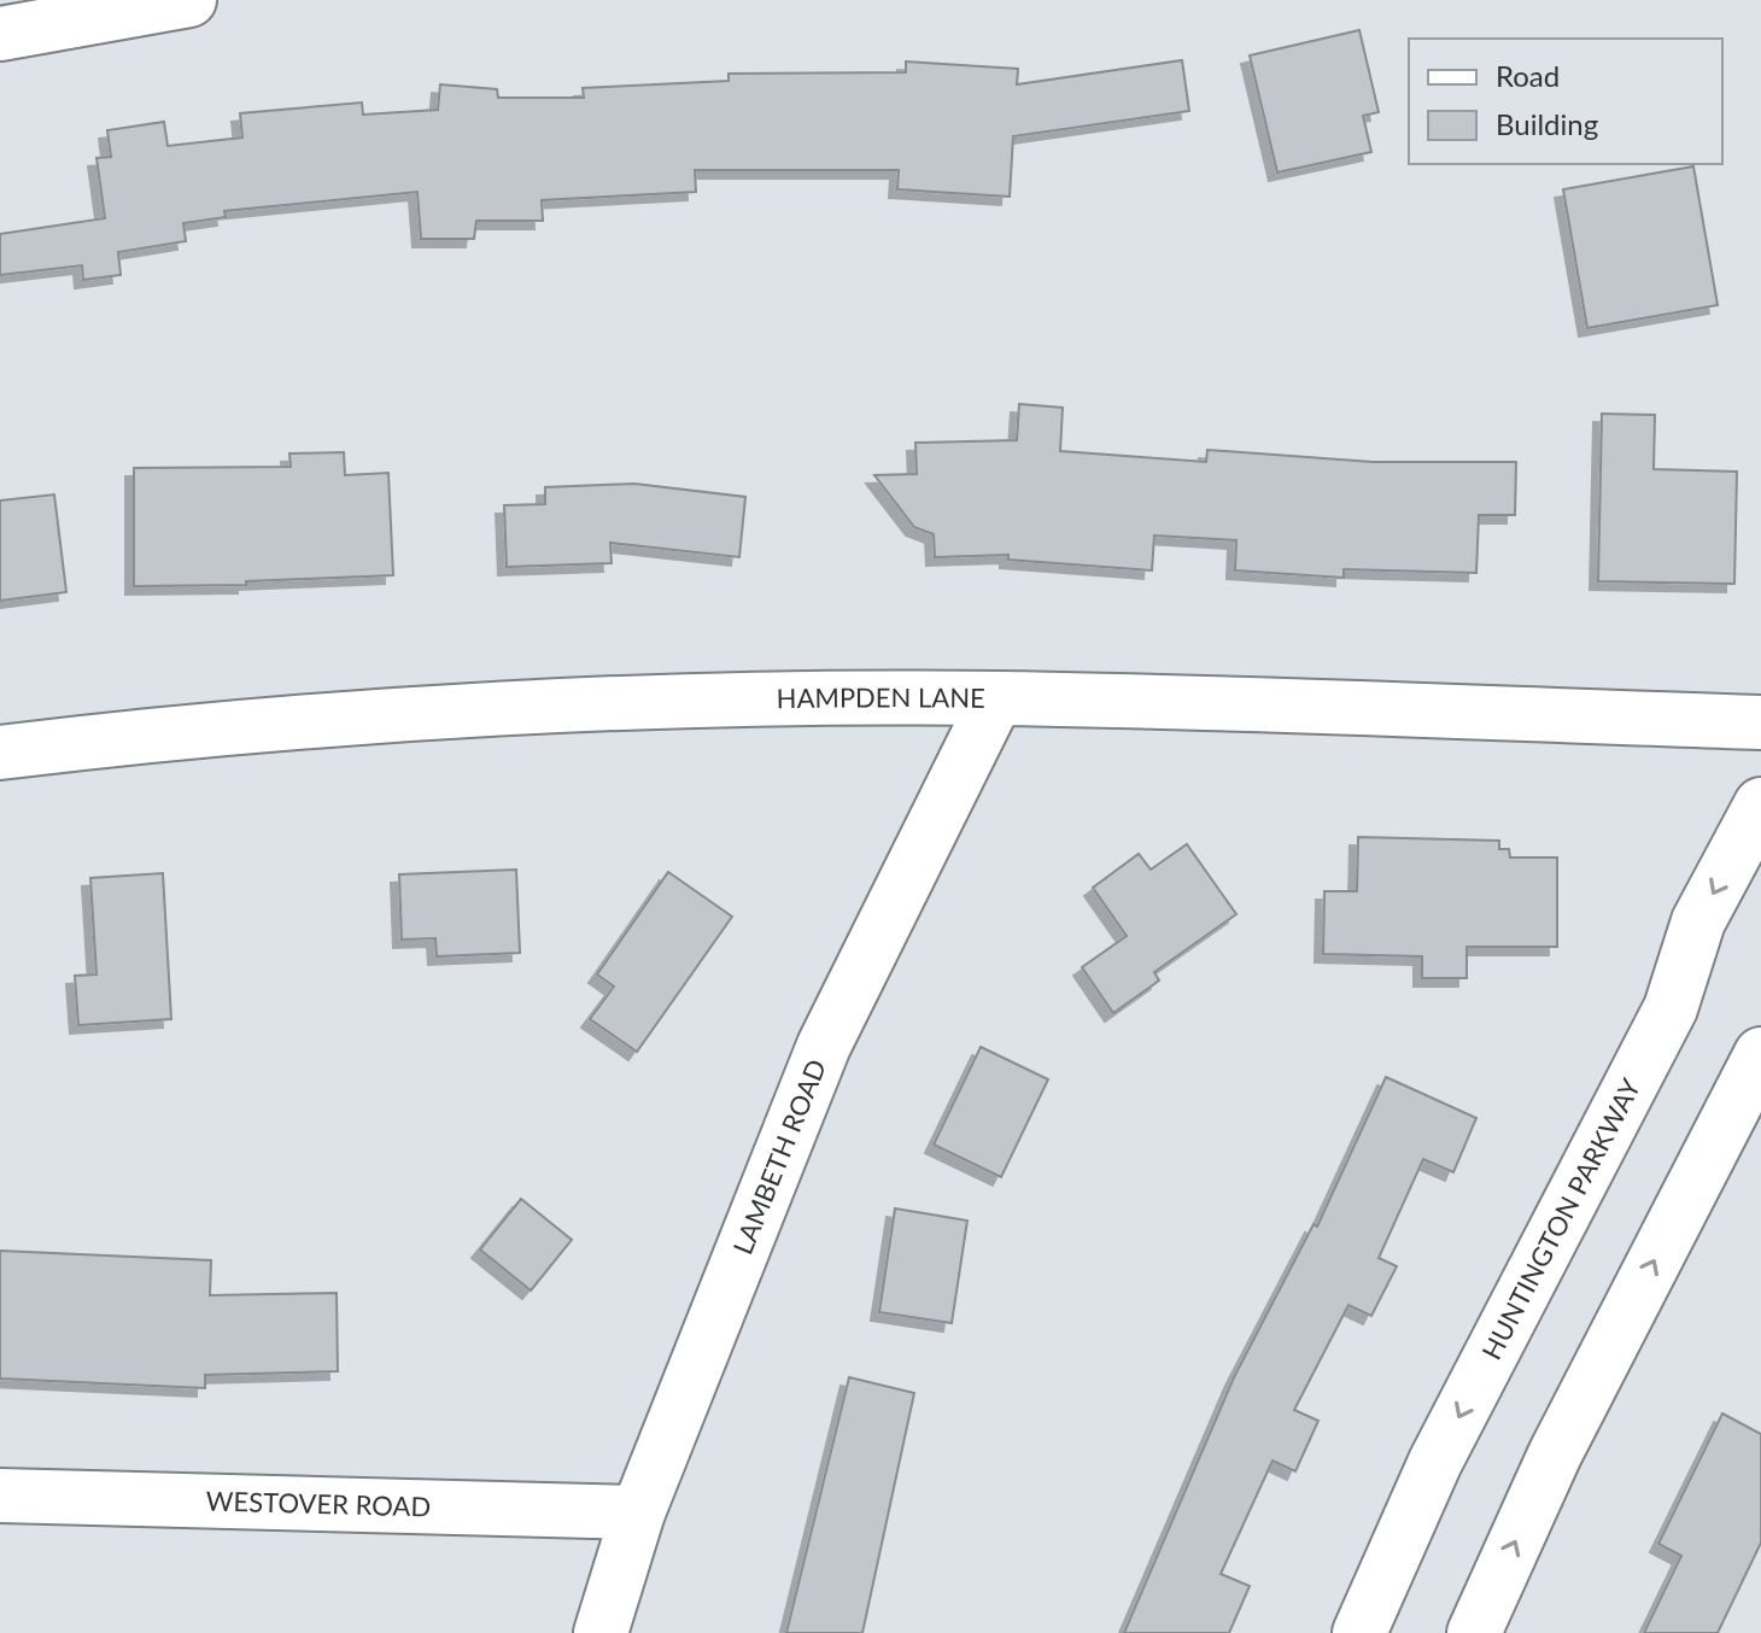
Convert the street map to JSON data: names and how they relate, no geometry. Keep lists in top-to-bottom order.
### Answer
{
  "streets": {
    "street": [
      "HAMPDEN LANE",
      "LAMBETH ROAD",
      "HUNTINGTON PARKWAY",
      "WESTOVER ROAD"
    ]
  },
  "crossings": [
    ["HAMPDEN LANE", "LAMBETH ROAD"],
    ["LAMBETH ROAD", "WESTOVER ROAD"]
  ],
  "legend": ["Road", "Building"]
}
